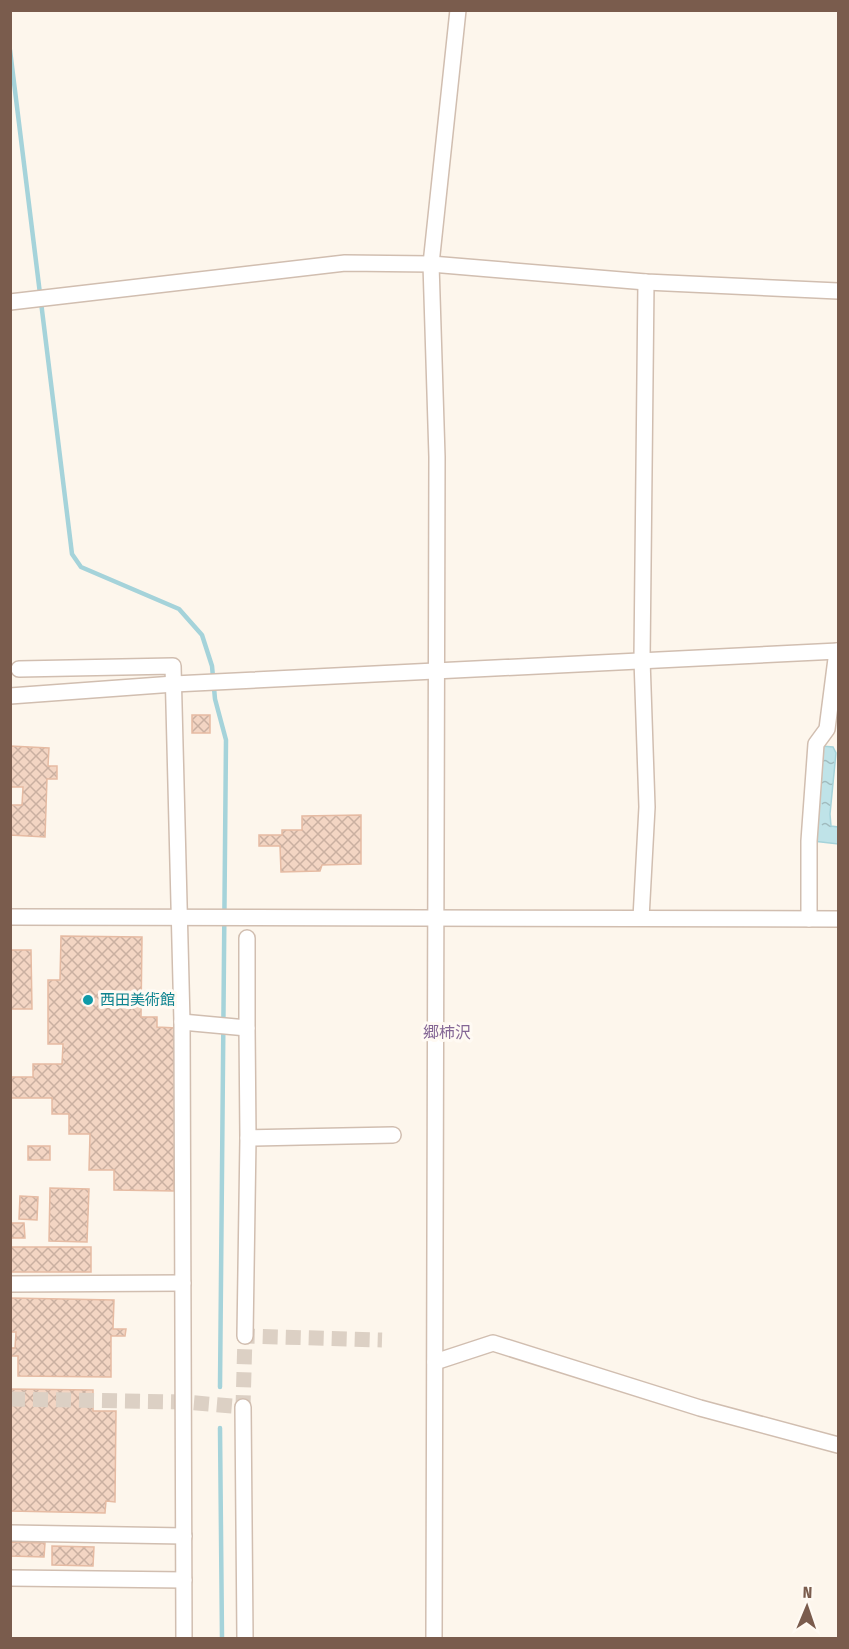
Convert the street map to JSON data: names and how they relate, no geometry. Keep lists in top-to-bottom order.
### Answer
{
  "districts": ["郷柿沢"],
  "places": ["西田美術館"],
  "north": "top"
}
